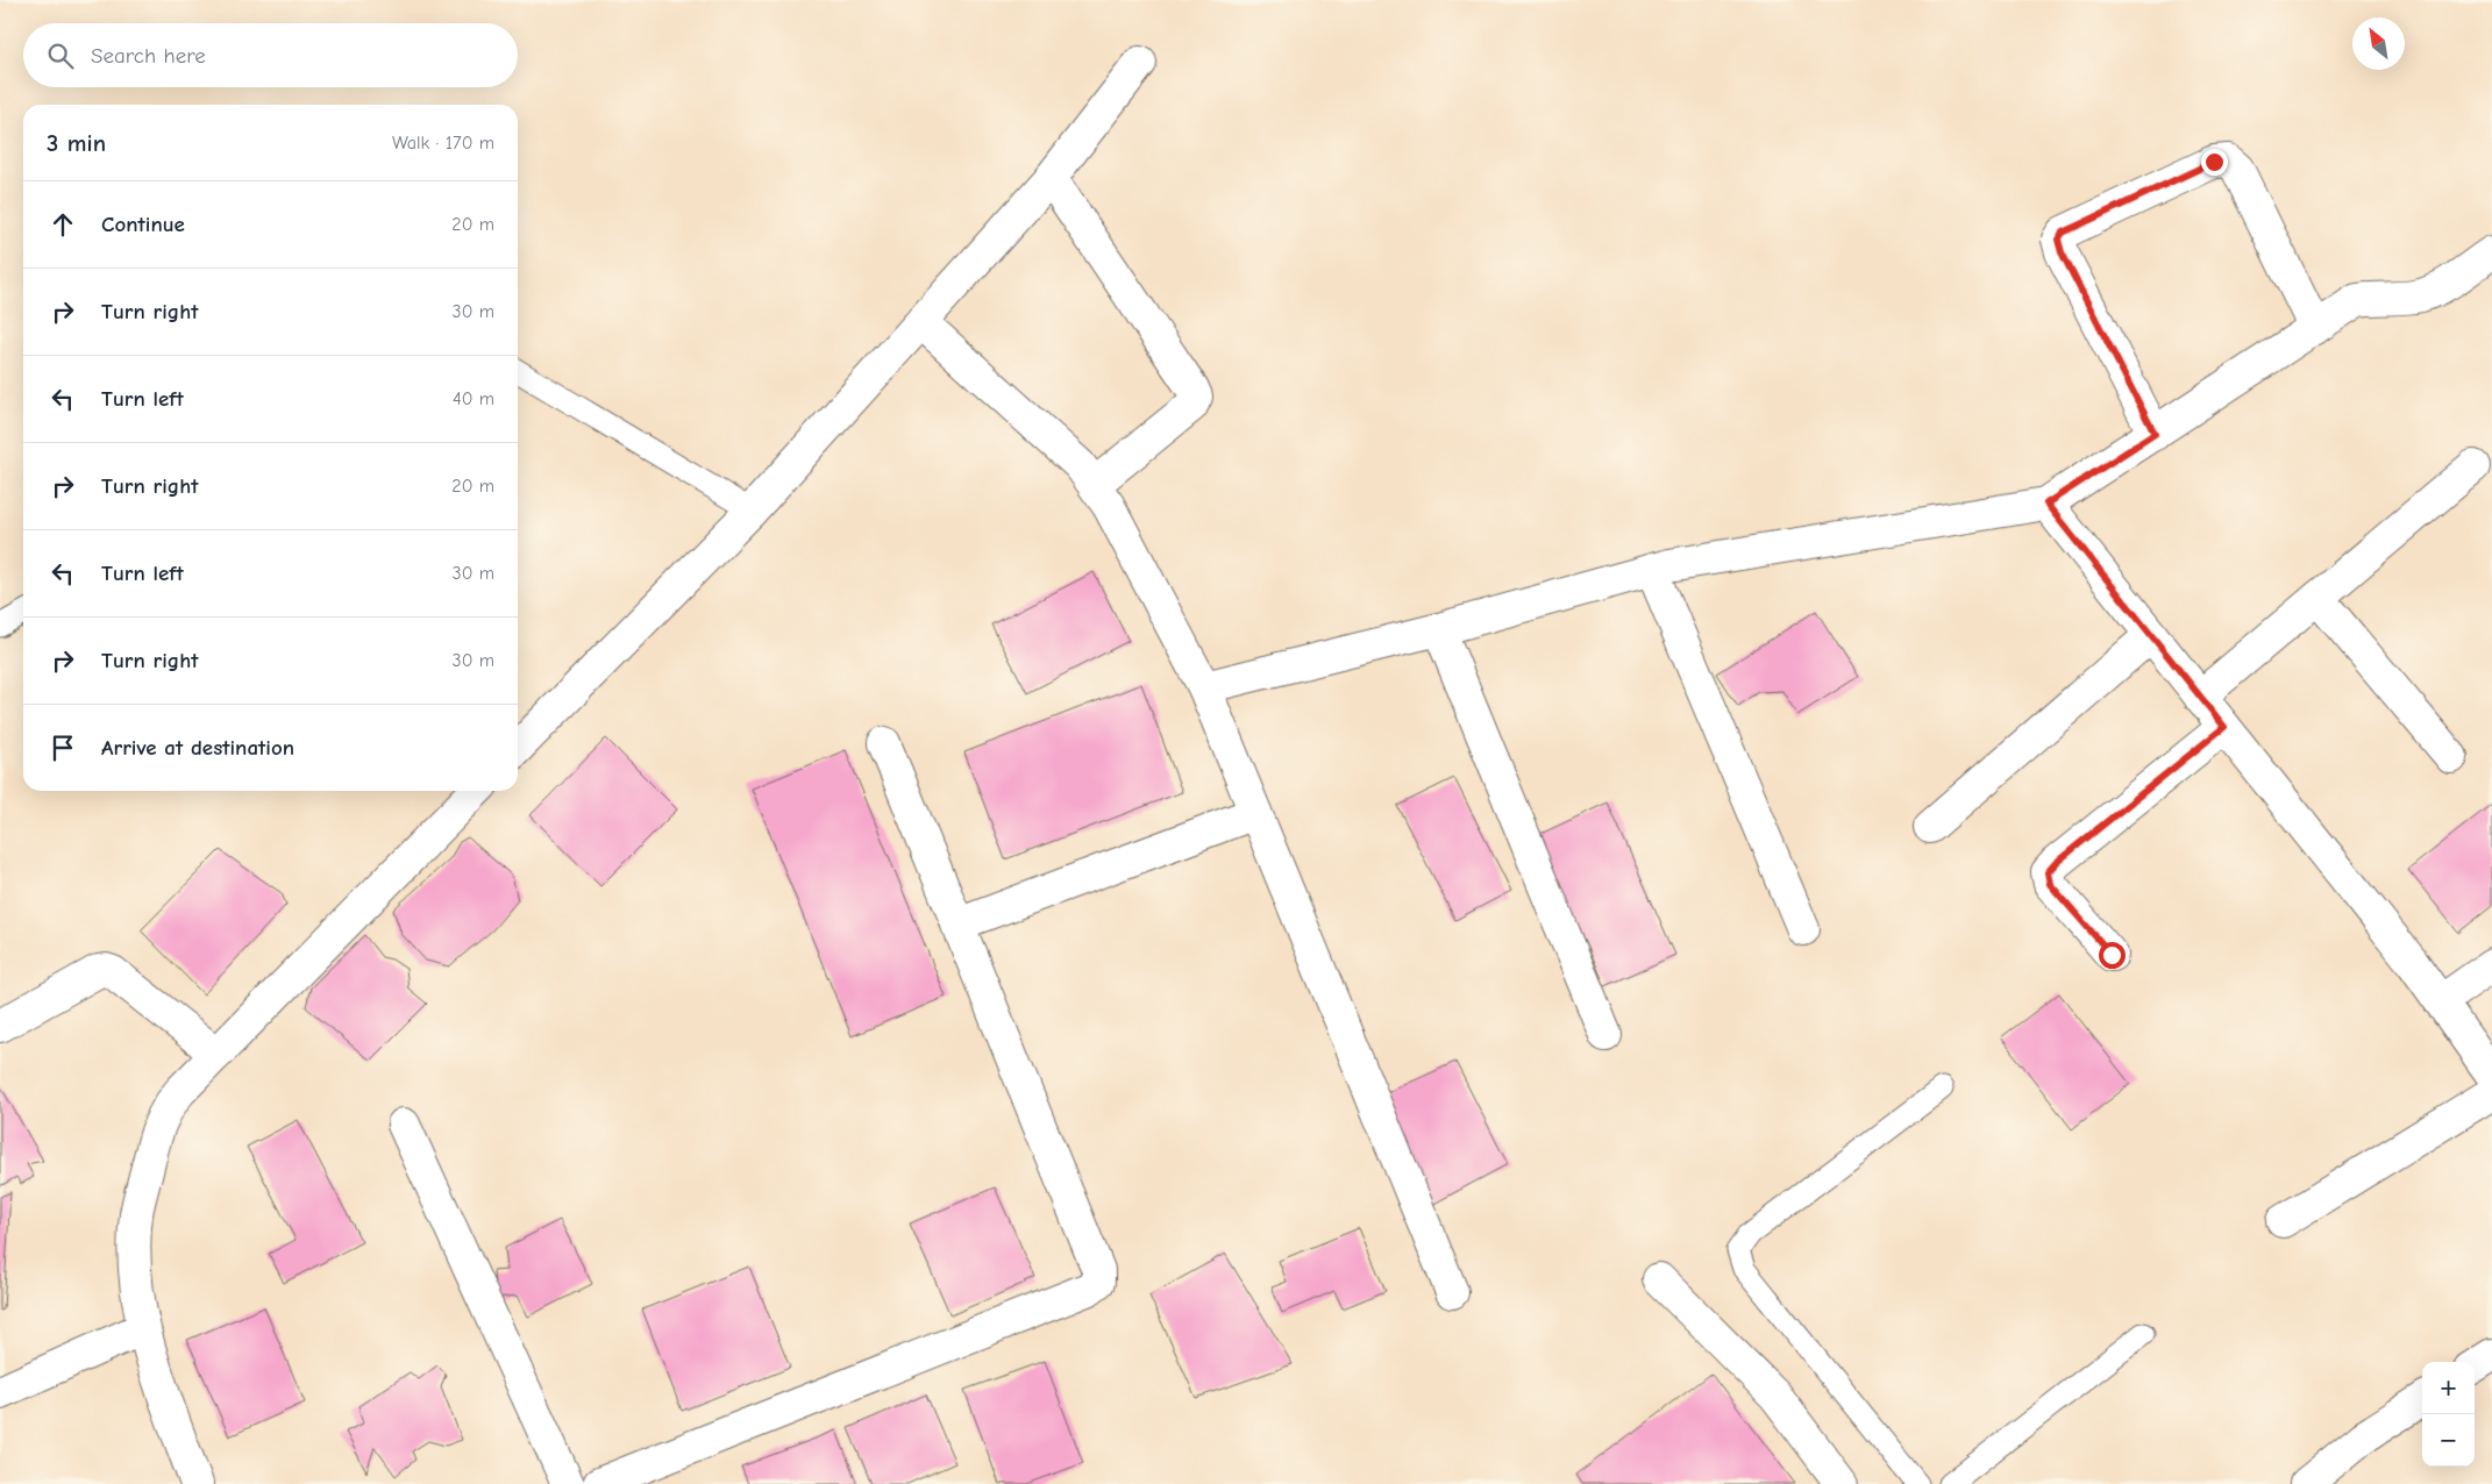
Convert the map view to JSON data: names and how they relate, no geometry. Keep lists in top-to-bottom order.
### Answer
{
  "north": "top left",
  "page": {
    "search": "Search here",
    "heading": ["3 min", "Walk · 170 m"],
    "list": [
      ["Continue", "20 m"],
      ["Turn right", "30 m"],
      ["Turn left", "40 m"],
      ["Turn right", "20 m"],
      ["Turn left", "30 m"],
      ["Turn right", "30 m"],
      "Arrive at destination"
    ],
    "map_buttons": ["+", "−"]
  }
}
